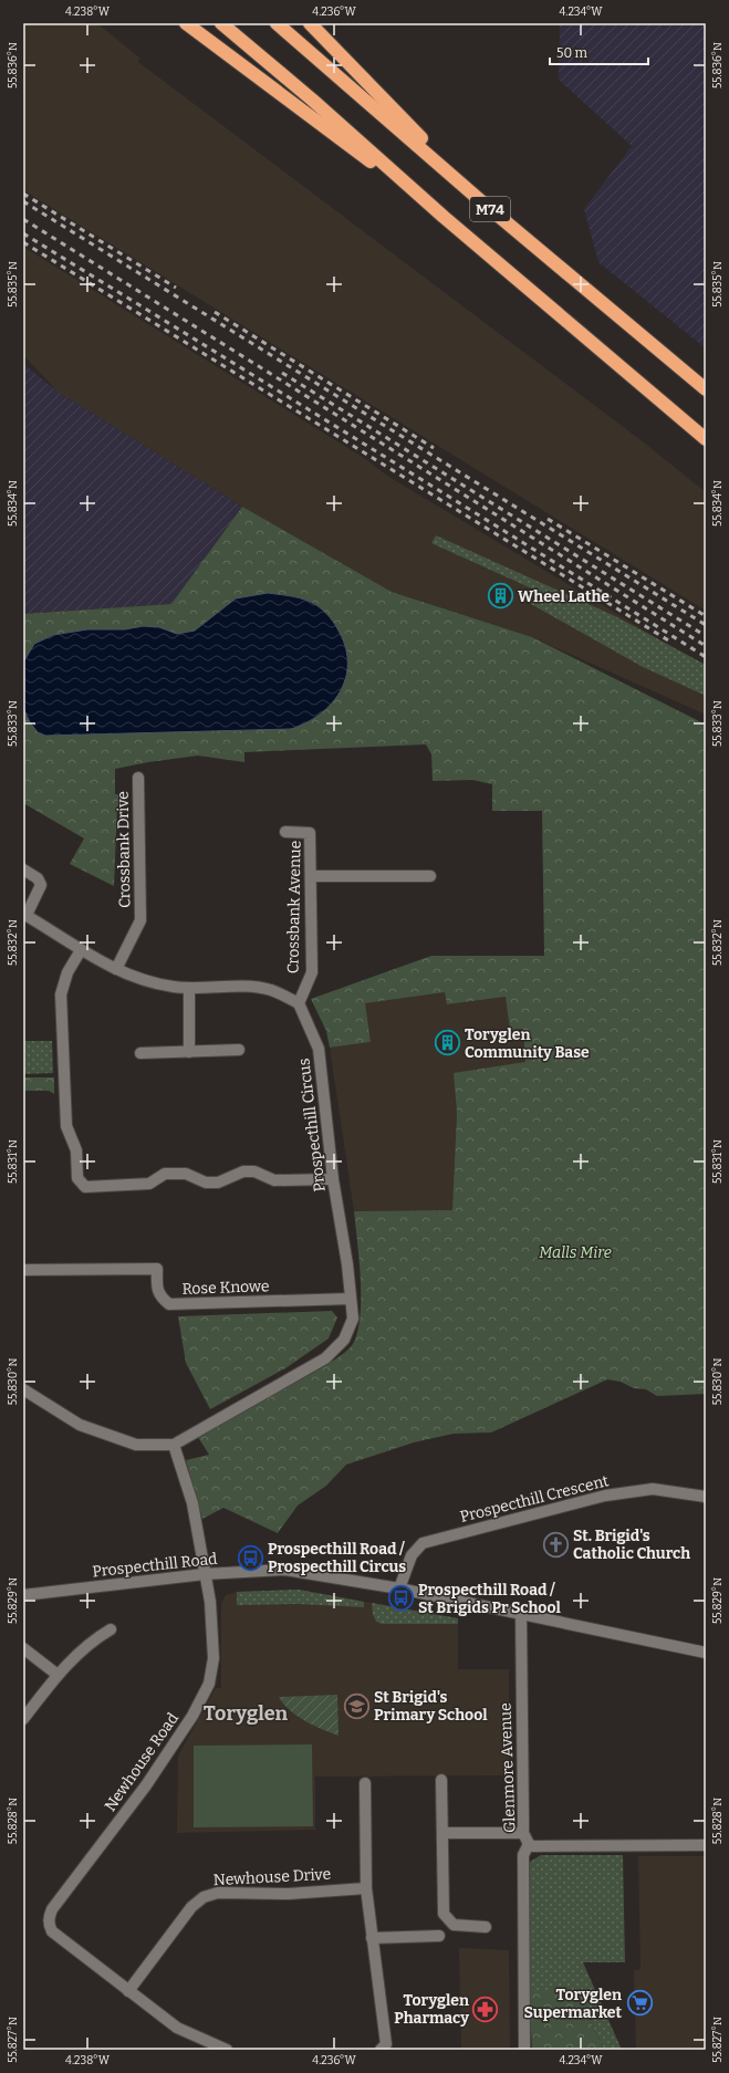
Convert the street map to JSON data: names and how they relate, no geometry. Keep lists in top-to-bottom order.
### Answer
{
  "streets": {
    "highway": ["M74"],
    "street": [
      "Crossbank Drive",
      "Crossbank Avenue",
      "Prospecthill Circus",
      "Rose Knowe",
      "Prospecthill Crescent",
      "Prospecthill Road",
      "Newhouse Road",
      "Glenmore Avenue",
      "Newhouse Drive"
    ]
  },
  "crossings": [
    ["Crossbank Avenue", "Prospecthill Circus"],
    ["Prospecthill Circus", "Rose Knowe"],
    ["Prospecthill Crescent", "Prospecthill Road"],
    ["Prospecthill Road", "Newhouse Road"],
    ["Prospecthill Road", "Glenmore Avenue"],
    ["Newhouse Road", "Newhouse Drive"]
  ],
  "districts": ["Toryglen"],
  "parks": ["Malls Mire"],
  "places": {
    "building": ["Wheel Lathe", "Toryglen Community Base"],
    "church": ["St. Brigid's Catholic Church"],
    "bus stop": ["Prospecthill Road / Prospecthill Circus", "Prospecthill Road / St Brigids Pr School"],
    "school or university": ["St Brigid's Primary School"],
    "supermarket": ["Toryglen Supermarket"],
    "pharmacy": ["Toryglen Pharmacy"]
  },
  "scale_bar": "50 m",
  "coordinates": [
    "4.238°W",
    "4.236°W",
    "4.234°W",
    "55.836°N",
    "55.835°N",
    "55.834°N",
    "55.833°N",
    "55.832°N",
    "55.831°N",
    "55.830°N",
    "55.829°N",
    "55.828°N",
    "55.827°N"
  ]
}
